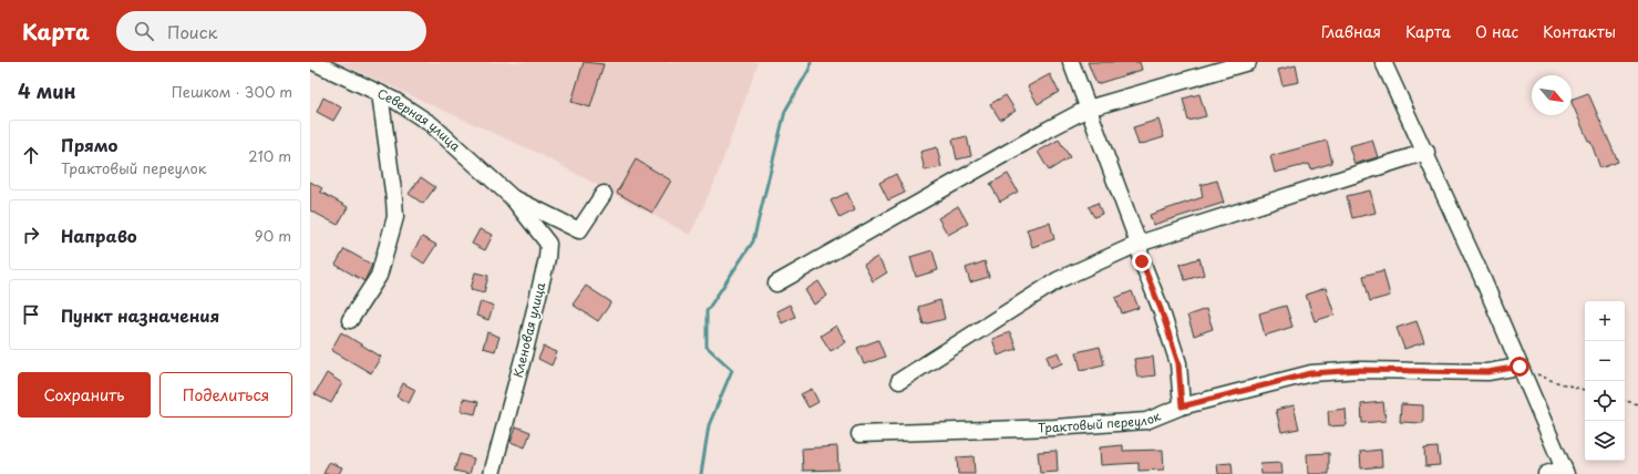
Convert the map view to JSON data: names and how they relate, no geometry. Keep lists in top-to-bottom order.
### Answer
{
  "streets": {
    "street": ["Северная улица", "Кленовая улица", "Трактовый переулок"]
  },
  "crossings": [
    ["Северная улица", "Кленовая улица"]
  ],
  "north": "bottom right",
  "page": {
    "header": "Карта",
    "search": "Поиск",
    "nav": [
      "Главная",
      "Карта",
      "О нас",
      "Контакты"
    ],
    "heading": ["4 мин", "Пешком · 300 m"],
    "list": [
      ["Прямо", "Трактовый переулок", "210 m"],
      ["Направо", "90 m"],
      "Пункт назначения"
    ],
    "map_buttons": ["+", "−"],
    "buttons": ["Сохранить", "Поделиться"]
  }
}
